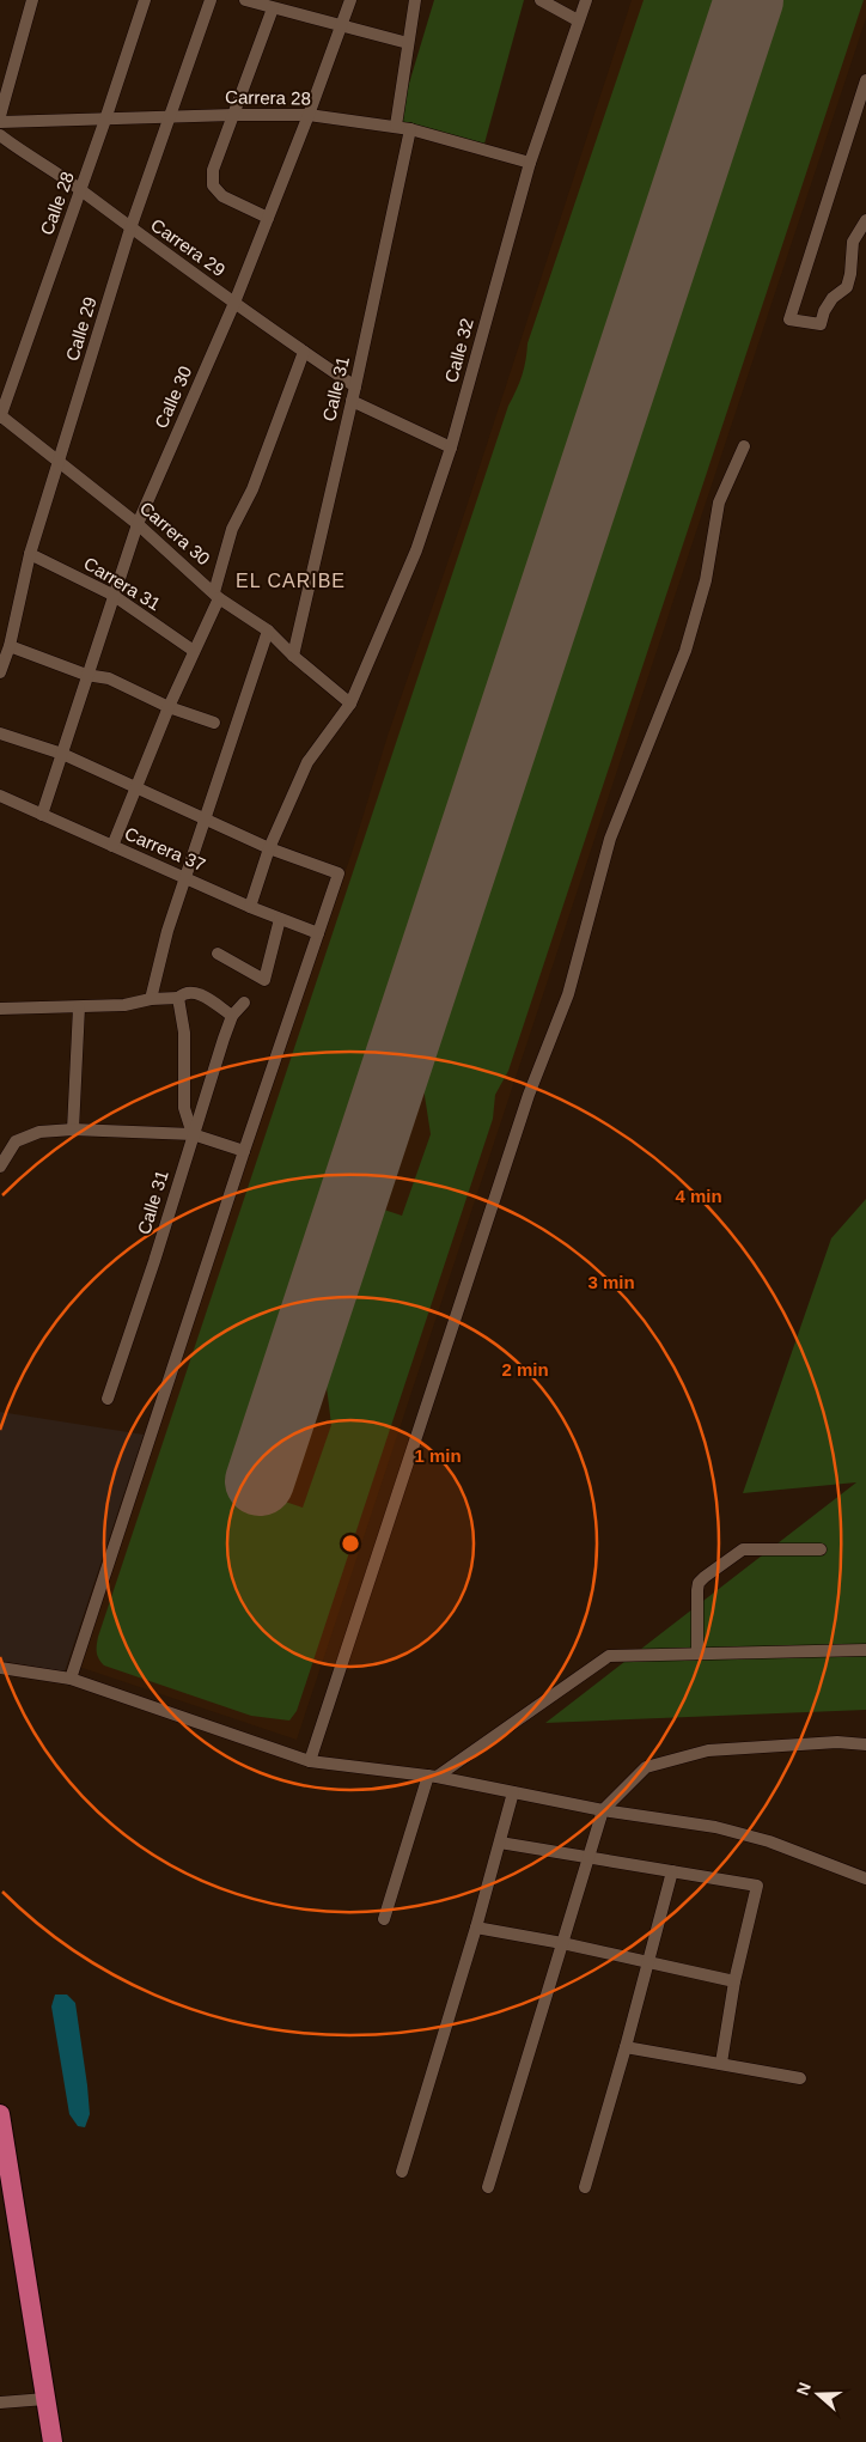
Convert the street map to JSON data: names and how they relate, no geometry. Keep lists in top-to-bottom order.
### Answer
{
  "streets": {
    "street": [
      "Carrera 28",
      "Calle 28",
      "Carrera 29",
      "Calle 29",
      "Calle 32",
      "Calle 31",
      "Calle 30",
      "Carrera 30",
      "Carrera 31",
      "Carrera 37"
    ]
  },
  "crossings": [
    ["Carrera 28", "Calle 28"],
    ["Carrera 28", "Calle 29"],
    ["Carrera 28", "Calle 32"],
    ["Carrera 28", "Calle 31"],
    ["Carrera 28", "Calle 30"],
    ["Calle 28", "Carrera 29"],
    ["Calle 28", "Carrera 30"],
    ["Carrera 29", "Calle 29"],
    ["Carrera 29", "Calle 31"],
    ["Carrera 29", "Calle 30"],
    ["Calle 29", "Carrera 30"],
    ["Calle 29", "Carrera 31"],
    ["Calle 32", "Carrera 30"],
    ["Calle 32", "Carrera 37"],
    ["Calle 31", "Carrera 30"],
    ["Calle 30", "Carrera 30"],
    ["Calle 30", "Carrera 31"],
    ["Calle 30", "Carrera 37"]
  ],
  "districts": ["EL CARIBE"],
  "north": "left",
  "rings": [
    "4 min",
    "3 min",
    "2 min",
    "1 min"
  ]
}
